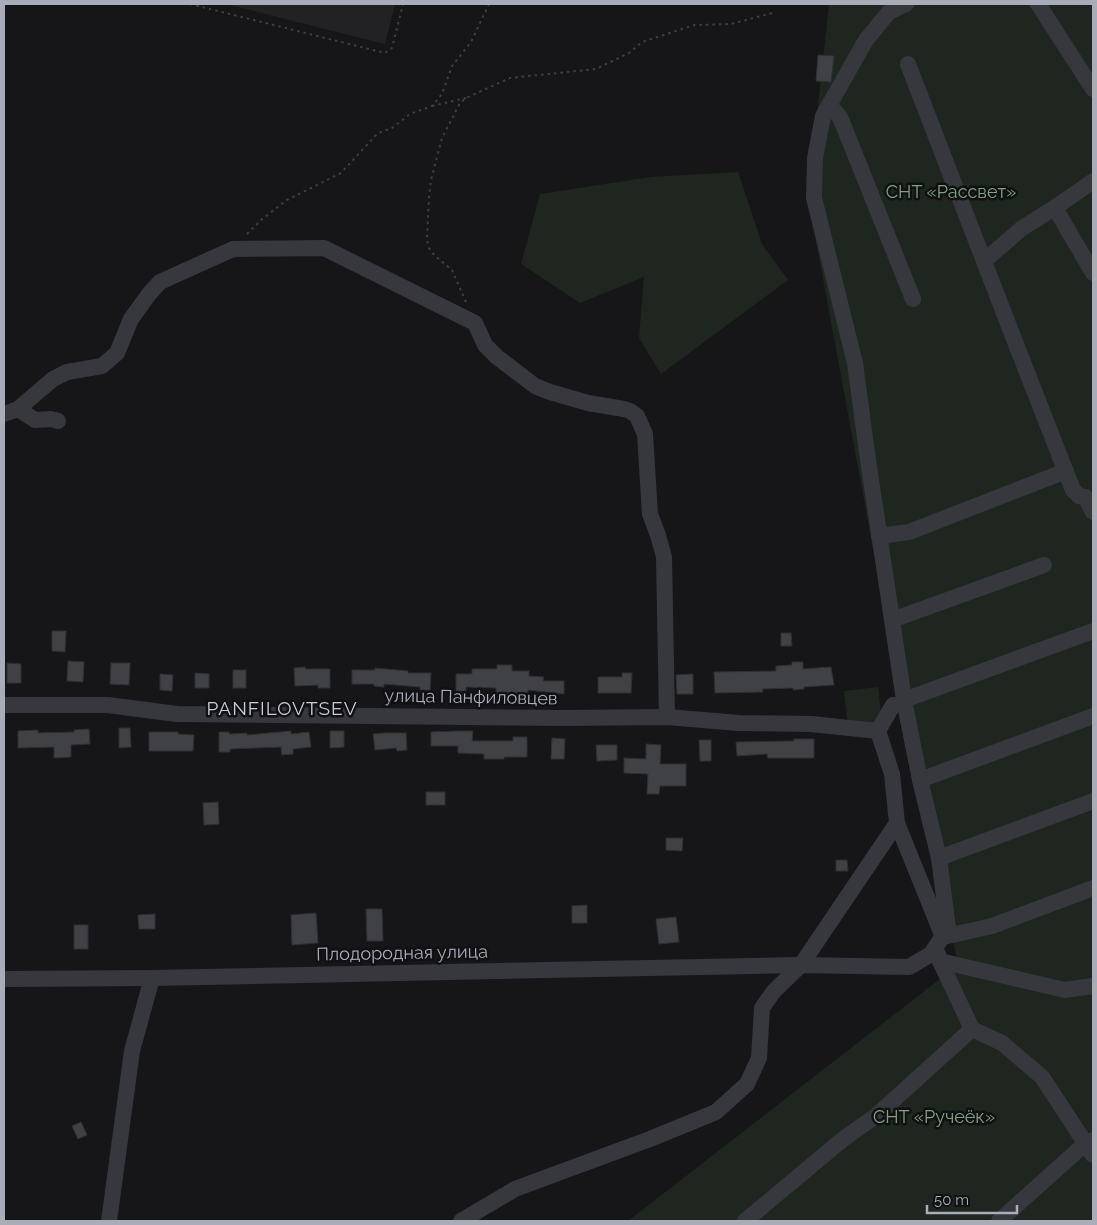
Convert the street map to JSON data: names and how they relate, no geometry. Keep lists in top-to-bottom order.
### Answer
{
  "streets": {
    "street": ["улица Панфиловцев", "Плодородная улица"]
  },
  "districts": ["PANFILOVTSEV"],
  "parks": ["СНТ «Рассвет»", "СНТ «Ручеёк»"],
  "scale_bar": "50 m"
}
